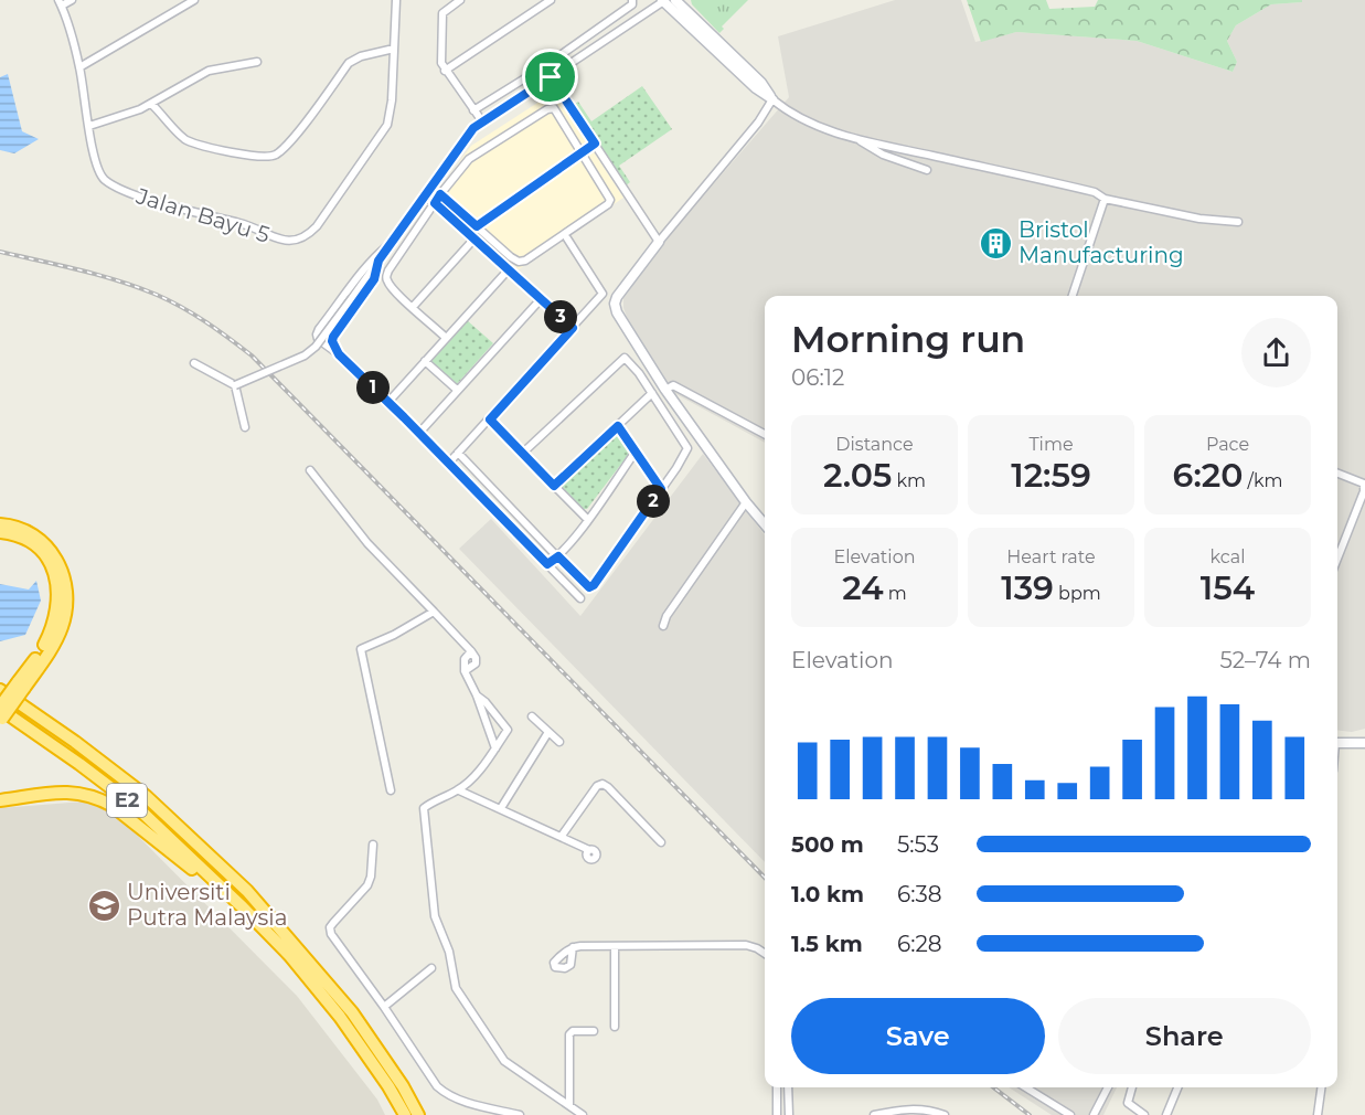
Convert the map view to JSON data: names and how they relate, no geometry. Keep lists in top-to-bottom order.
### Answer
{
  "streets": {
    "highway": ["E2"],
    "street": ["Jalan Bayu 5"]
  },
  "places": {
    "building": ["Bristol Manufacturing"],
    "school or university": ["Universiti Putra Malaysia"]
  },
  "page": {
    "heading": ["Morning run", "06:12"],
    "pins": ["3", "1", "2"],
    "stats": [
      ["Distance", "2.05 km"],
      ["Time", "12:59"],
      ["Pace", "6:20 /km"],
      ["Elevation", "24 m"],
      ["Heart rate", "139 bpm"],
      ["kcal", "154"]
    ],
    "chart": ["Elevation", "52–74 m"],
    "list": [
      {
        "name": "500 m",
        "note": "5:53"
      },
      {
        "name": "1.0 km",
        "note": "6:38"
      },
      {
        "name": "1.5 km",
        "note": "6:28"
      }
    ],
    "buttons": ["Save", "Share"]
  }
}
